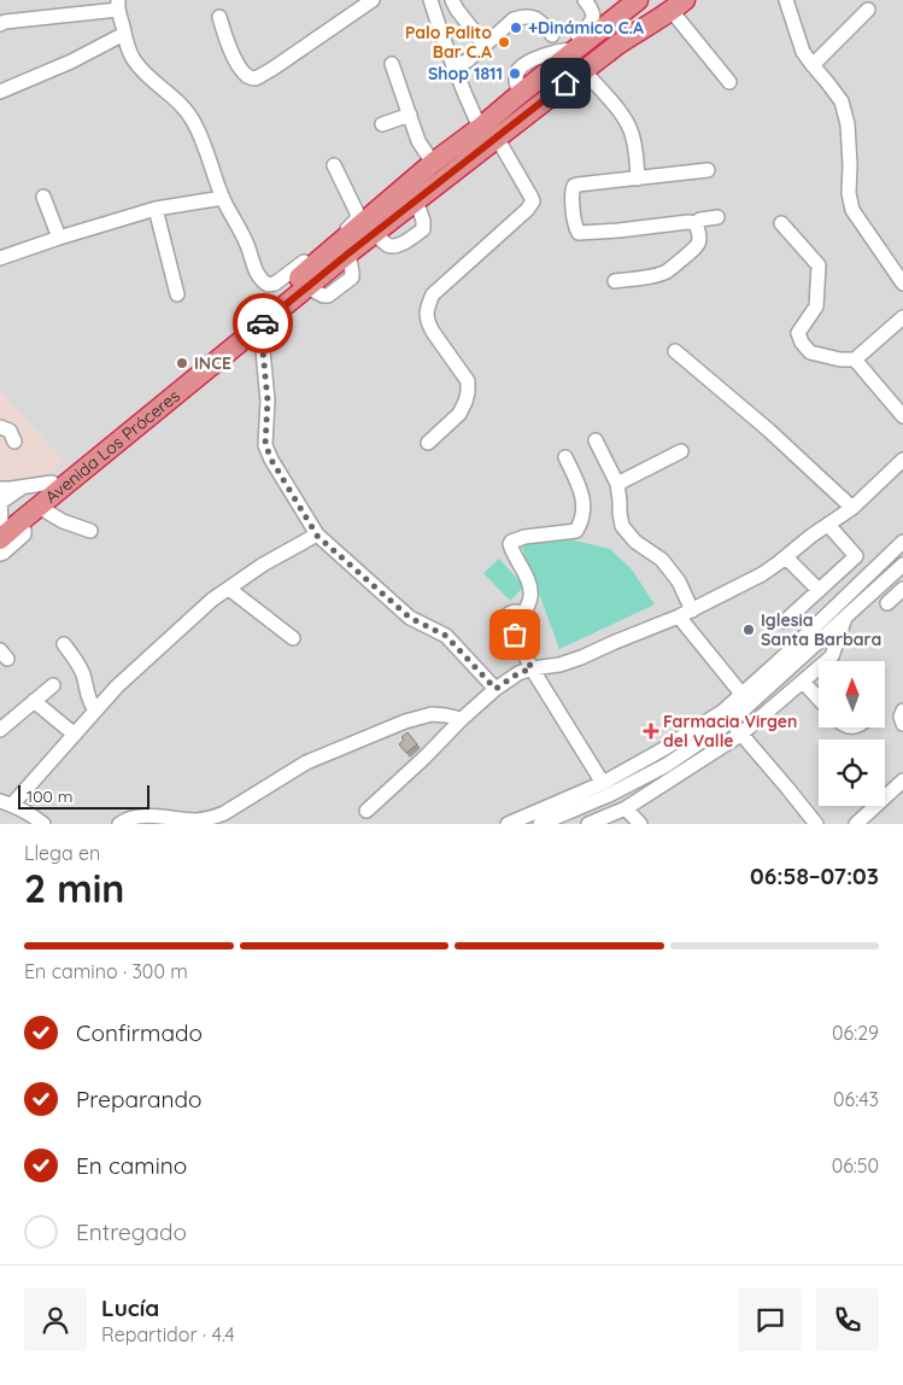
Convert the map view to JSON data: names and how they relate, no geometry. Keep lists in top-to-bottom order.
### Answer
{
  "streets": {
    "highway": ["Avenida Los Próceres"]
  },
  "places": {
    "other": [
      "+Dinámico C.A",
      "Palo Palito Bar C.A",
      "Shop 1811",
      "INCE",
      "Iglesia Santa Barbara"
    ],
    "health": ["Farmacia Virgen del Valle"]
  },
  "scale_bar": "100 m",
  "north": "top",
  "page": {
    "scale": "100 m",
    "heading": ["2 min", "Llega en", "06:58–07:03"],
    "panel": ["Lucía", "Repartidor · 4.4"],
    "bar": "En camino · 300 m",
    "list": [
      ["Confirmado", "06:29"],
      ["Preparando", "06:43"],
      ["En camino", "06:50"],
      "Entregado"
    ]
  }
}
